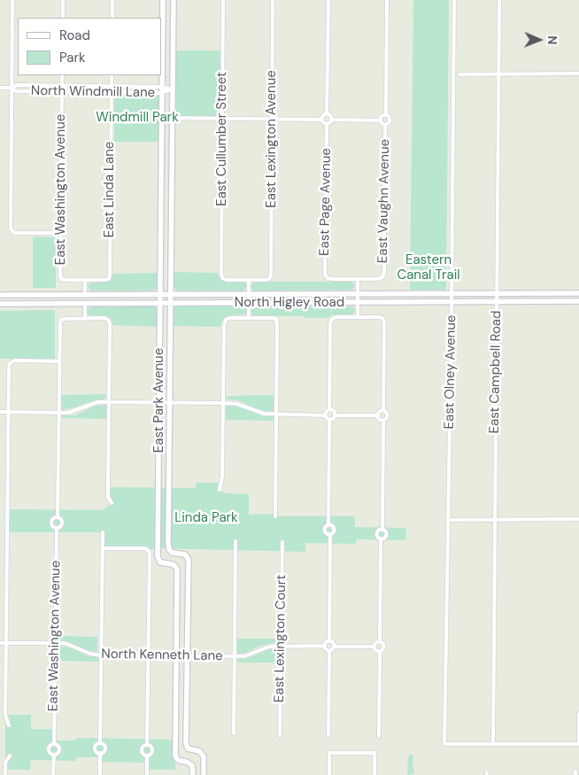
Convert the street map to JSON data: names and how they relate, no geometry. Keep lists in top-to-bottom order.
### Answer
{
  "streets": {
    "street": [
      "North Windmill Lane",
      "East Cullumber Street",
      "East Lexington Avenue",
      "East Washington Avenue",
      "East Linda Lane",
      "East Vaughn Avenue",
      "East Page Avenue",
      "North Higley Road",
      "East Olney Avenue",
      "East Campbell Road",
      "East Park Avenue",
      "East Lexington Court",
      "North Kenneth Lane"
    ]
  },
  "crossings": [
    ["North Windmill Lane", "East Cullumber Street"],
    ["North Windmill Lane", "East Lexington Avenue"],
    ["North Windmill Lane", "East Washington Avenue"],
    ["North Windmill Lane", "East Linda Lane"],
    ["North Windmill Lane", "East Page Avenue"],
    ["North Windmill Lane", "East Park Avenue"],
    ["East Cullumber Street", "East Lexington Avenue"],
    ["East Washington Avenue", "East Linda Lane"],
    ["East Washington Avenue", "North Kenneth Lane"],
    ["East Vaughn Avenue", "East Page Avenue"],
    ["North Higley Road", "East Olney Avenue"],
    ["North Higley Road", "East Campbell Road"],
    ["North Higley Road", "East Park Avenue"],
    ["East Olney Avenue", "East Campbell Road"],
    ["East Park Avenue", "North Kenneth Lane"],
    ["East Lexington Court", "North Kenneth Lane"]
  ],
  "parks": ["Windmill Park", "Eastern Canal Trail", "Linda Park"],
  "legend": ["Road", "Park"],
  "north": "right"
}
